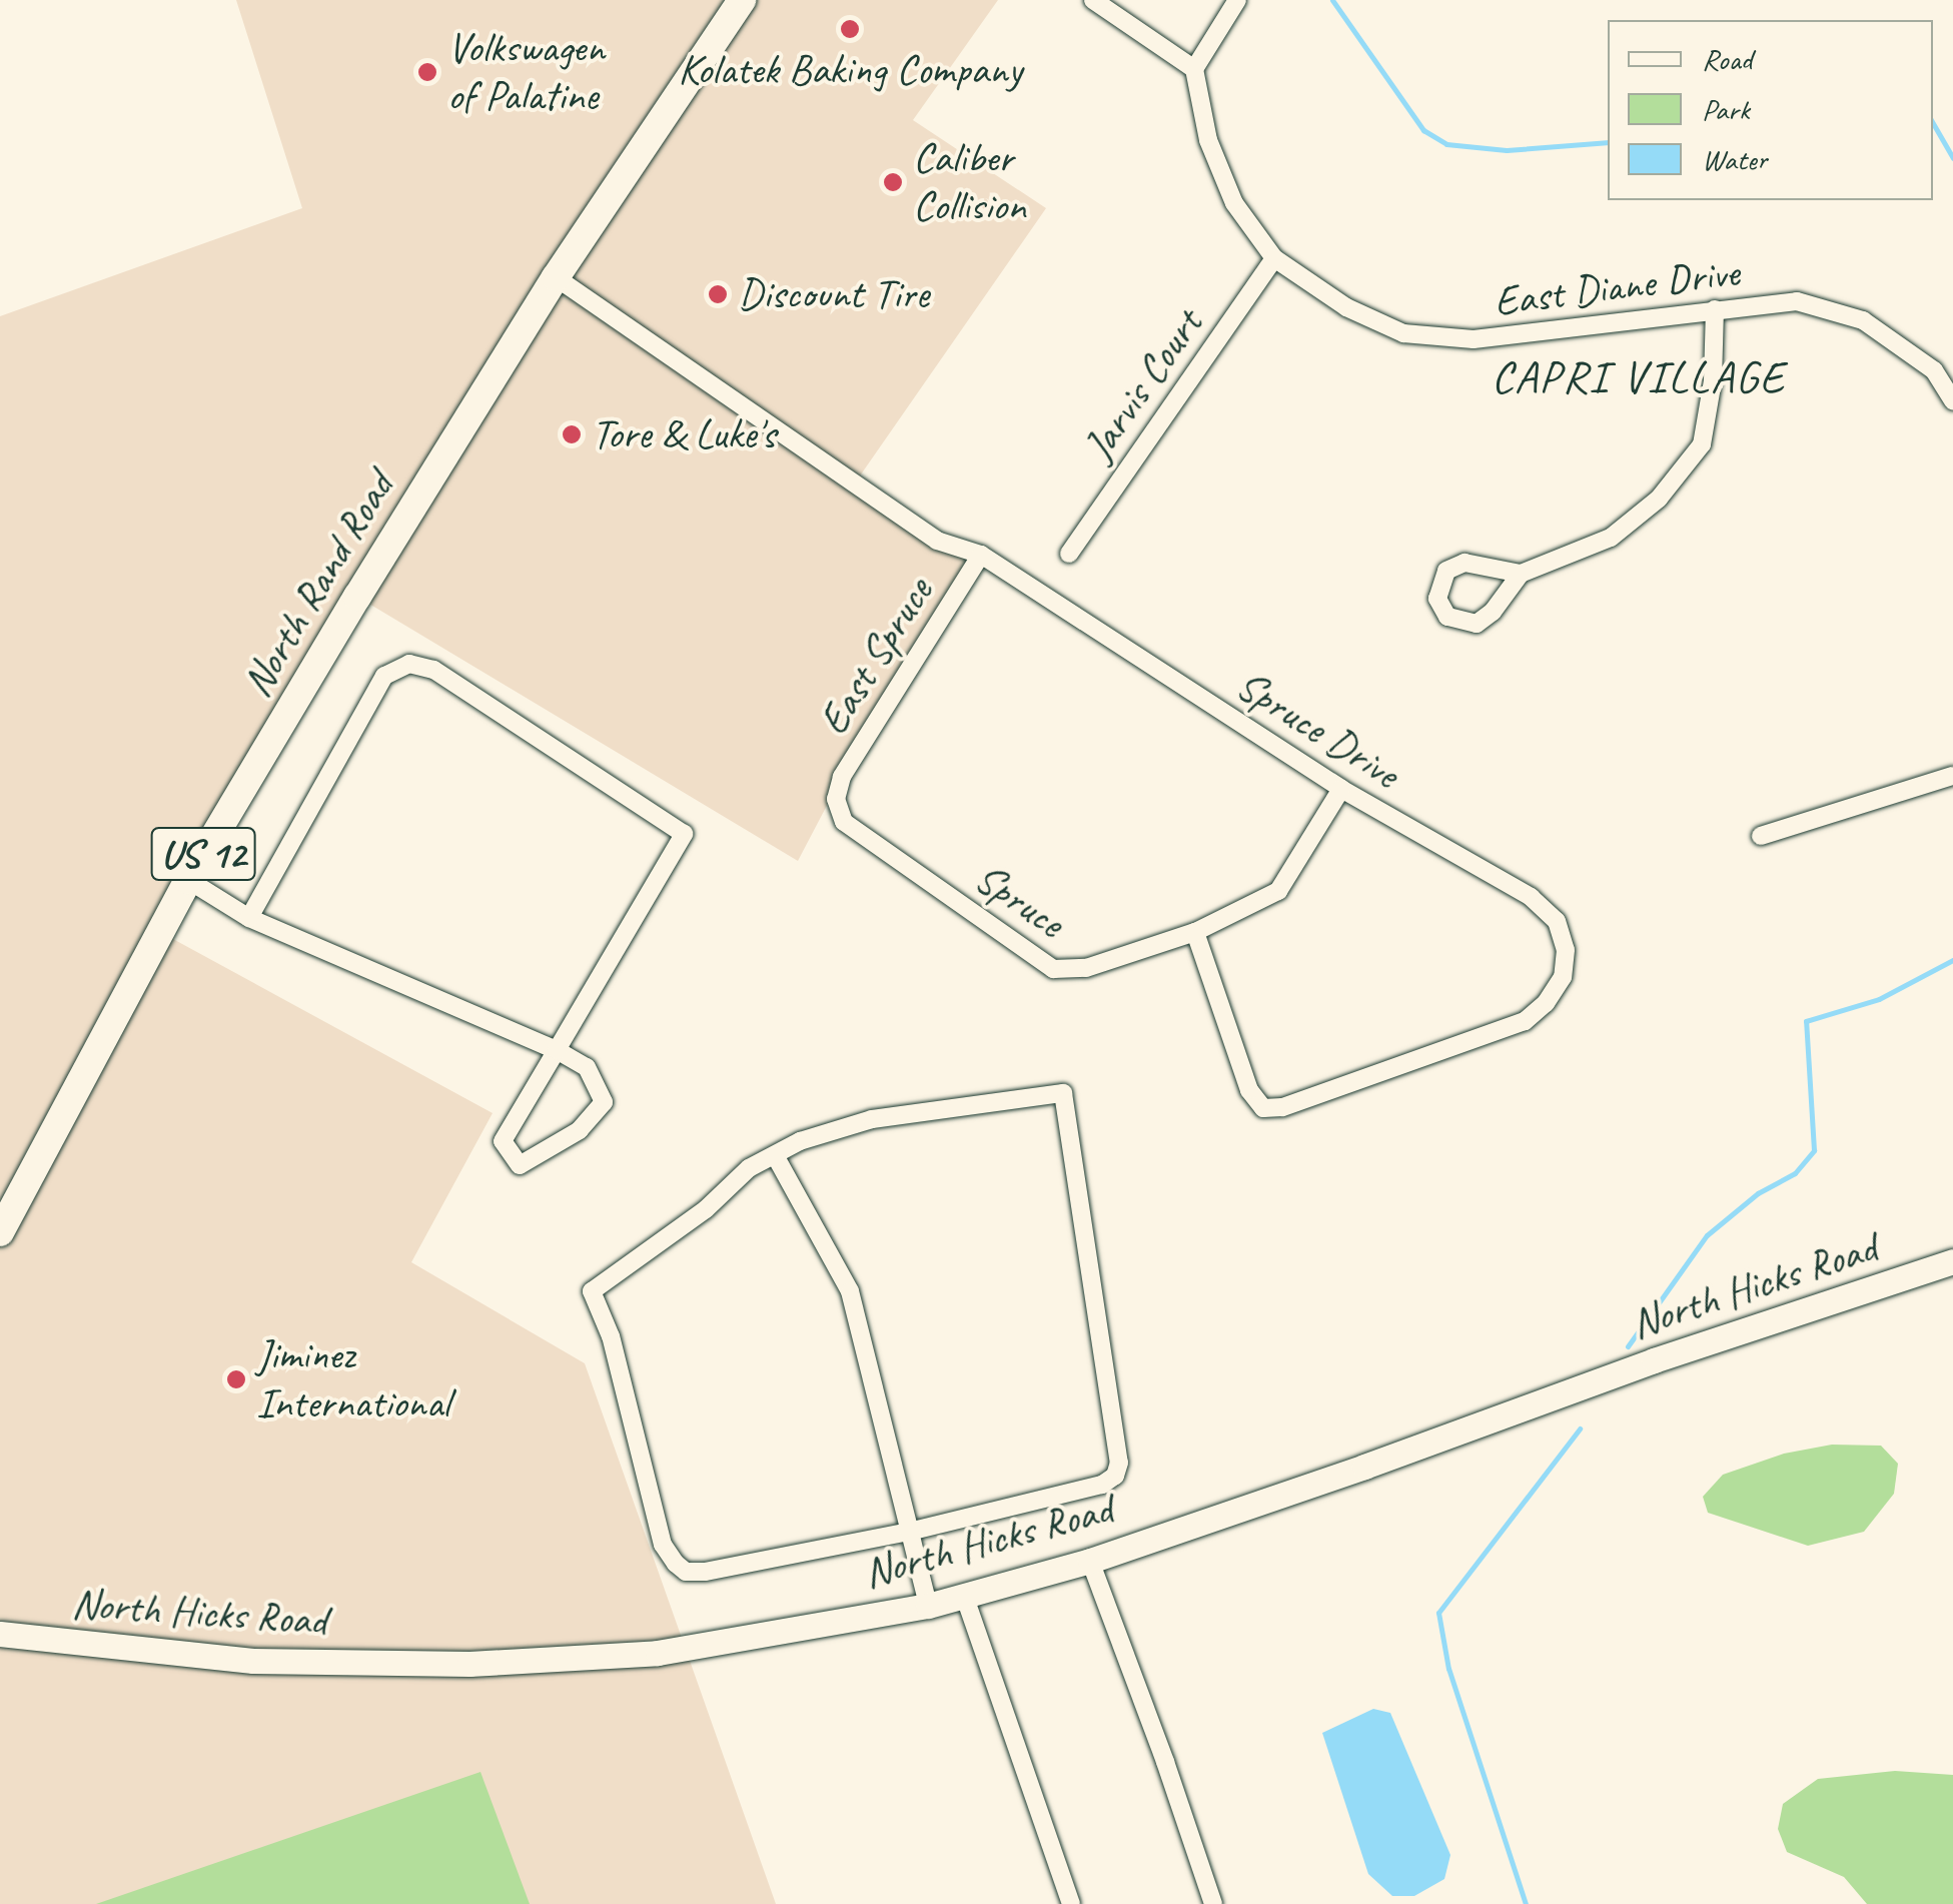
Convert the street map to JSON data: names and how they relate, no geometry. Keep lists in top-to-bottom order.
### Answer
{
  "streets": {
    "main road": ["North Rand Road", "US 12", "North Hicks Road"],
    "street": [
      "East Diane Drive",
      "Jarvis Court",
      "East Spruce",
      "Spruce Drive",
      "Spruce"
    ]
  },
  "crossings": [
    ["East Diane Drive", "Jarvis Court"],
    ["North Rand Road", "Spruce Drive"],
    ["East Spruce", "Spruce Drive"],
    ["East Spruce", "Spruce"],
    ["Spruce Drive", "Spruce"]
  ],
  "districts": ["CAPRI VILLAGE"],
  "places": [
    "Kolatek Baking Company",
    "Volkswagen of Palatine",
    "Caliber Collision",
    "Discount Tire",
    "Tore & Luke's",
    "Jiminez International"
  ],
  "legend": ["Road", "Park", "Water"]
}
